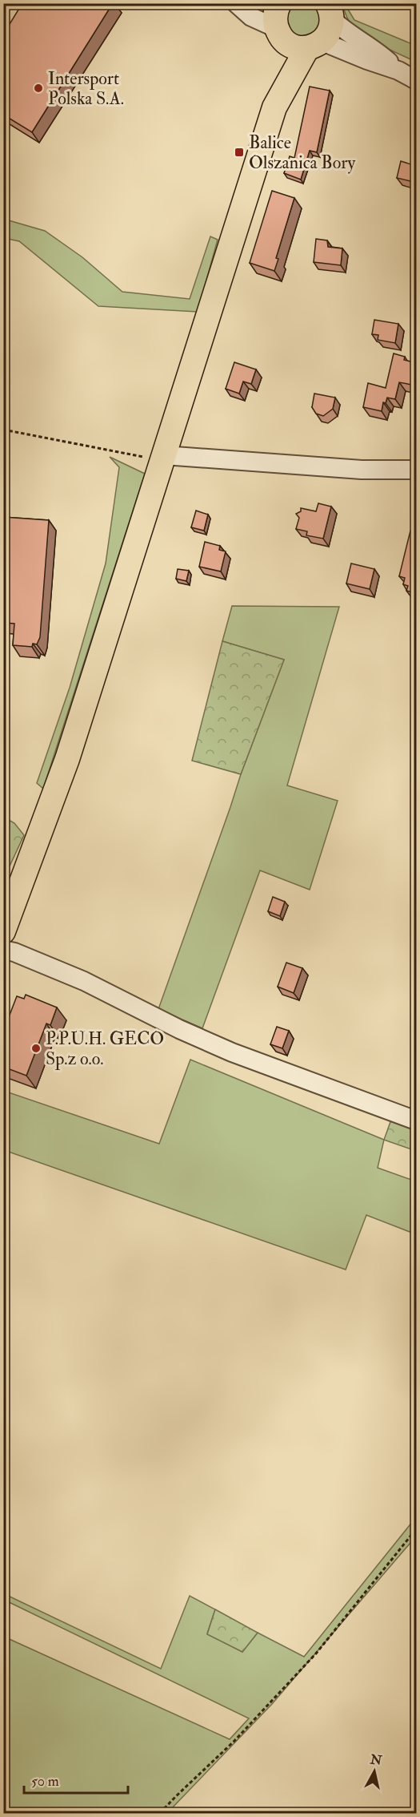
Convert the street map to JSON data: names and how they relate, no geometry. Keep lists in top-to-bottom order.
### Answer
{
  "places": {
    "other": ["Intersport Polska S.A.", "P.P.U.H. GECO Sp.z o.o."],
    "transit": ["Balice Olszanica Bory"]
  },
  "scale_bar": "50 m",
  "north": "top"
}
